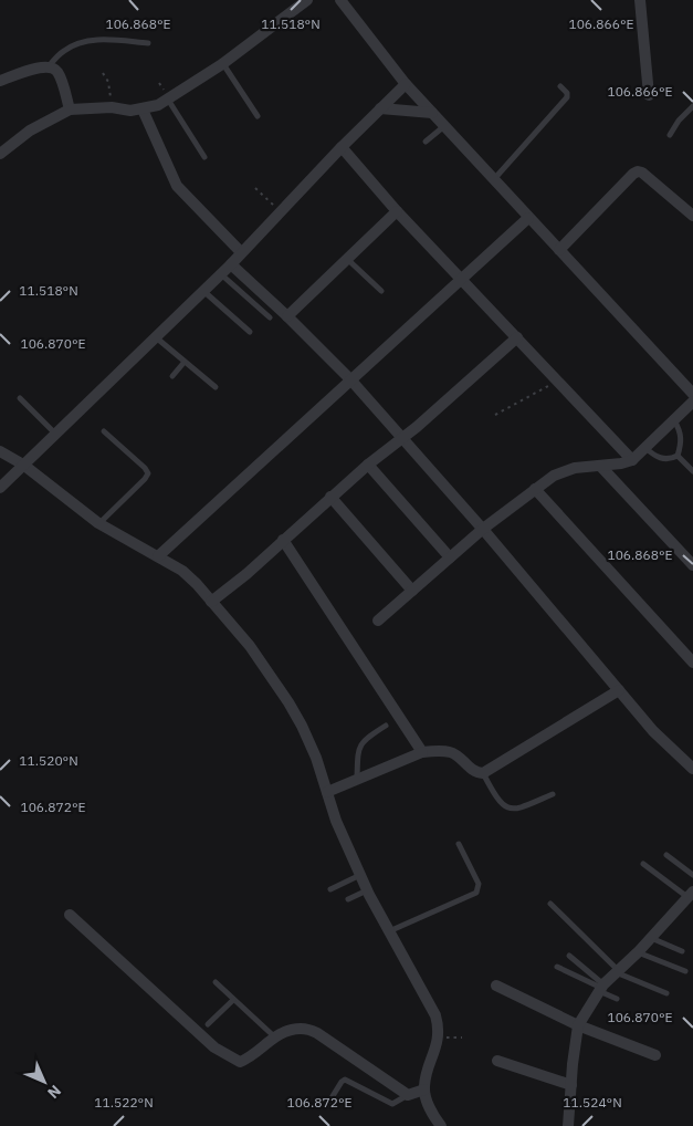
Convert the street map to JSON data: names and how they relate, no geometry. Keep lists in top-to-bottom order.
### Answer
{
  "north": "bottom right",
  "coordinates": [
    "106.868°E",
    "11.518°N",
    "106.866°E",
    "106.870°E",
    "11.520°N",
    "106.872°E",
    "11.522°N",
    "11.524°N"
  ]
}
